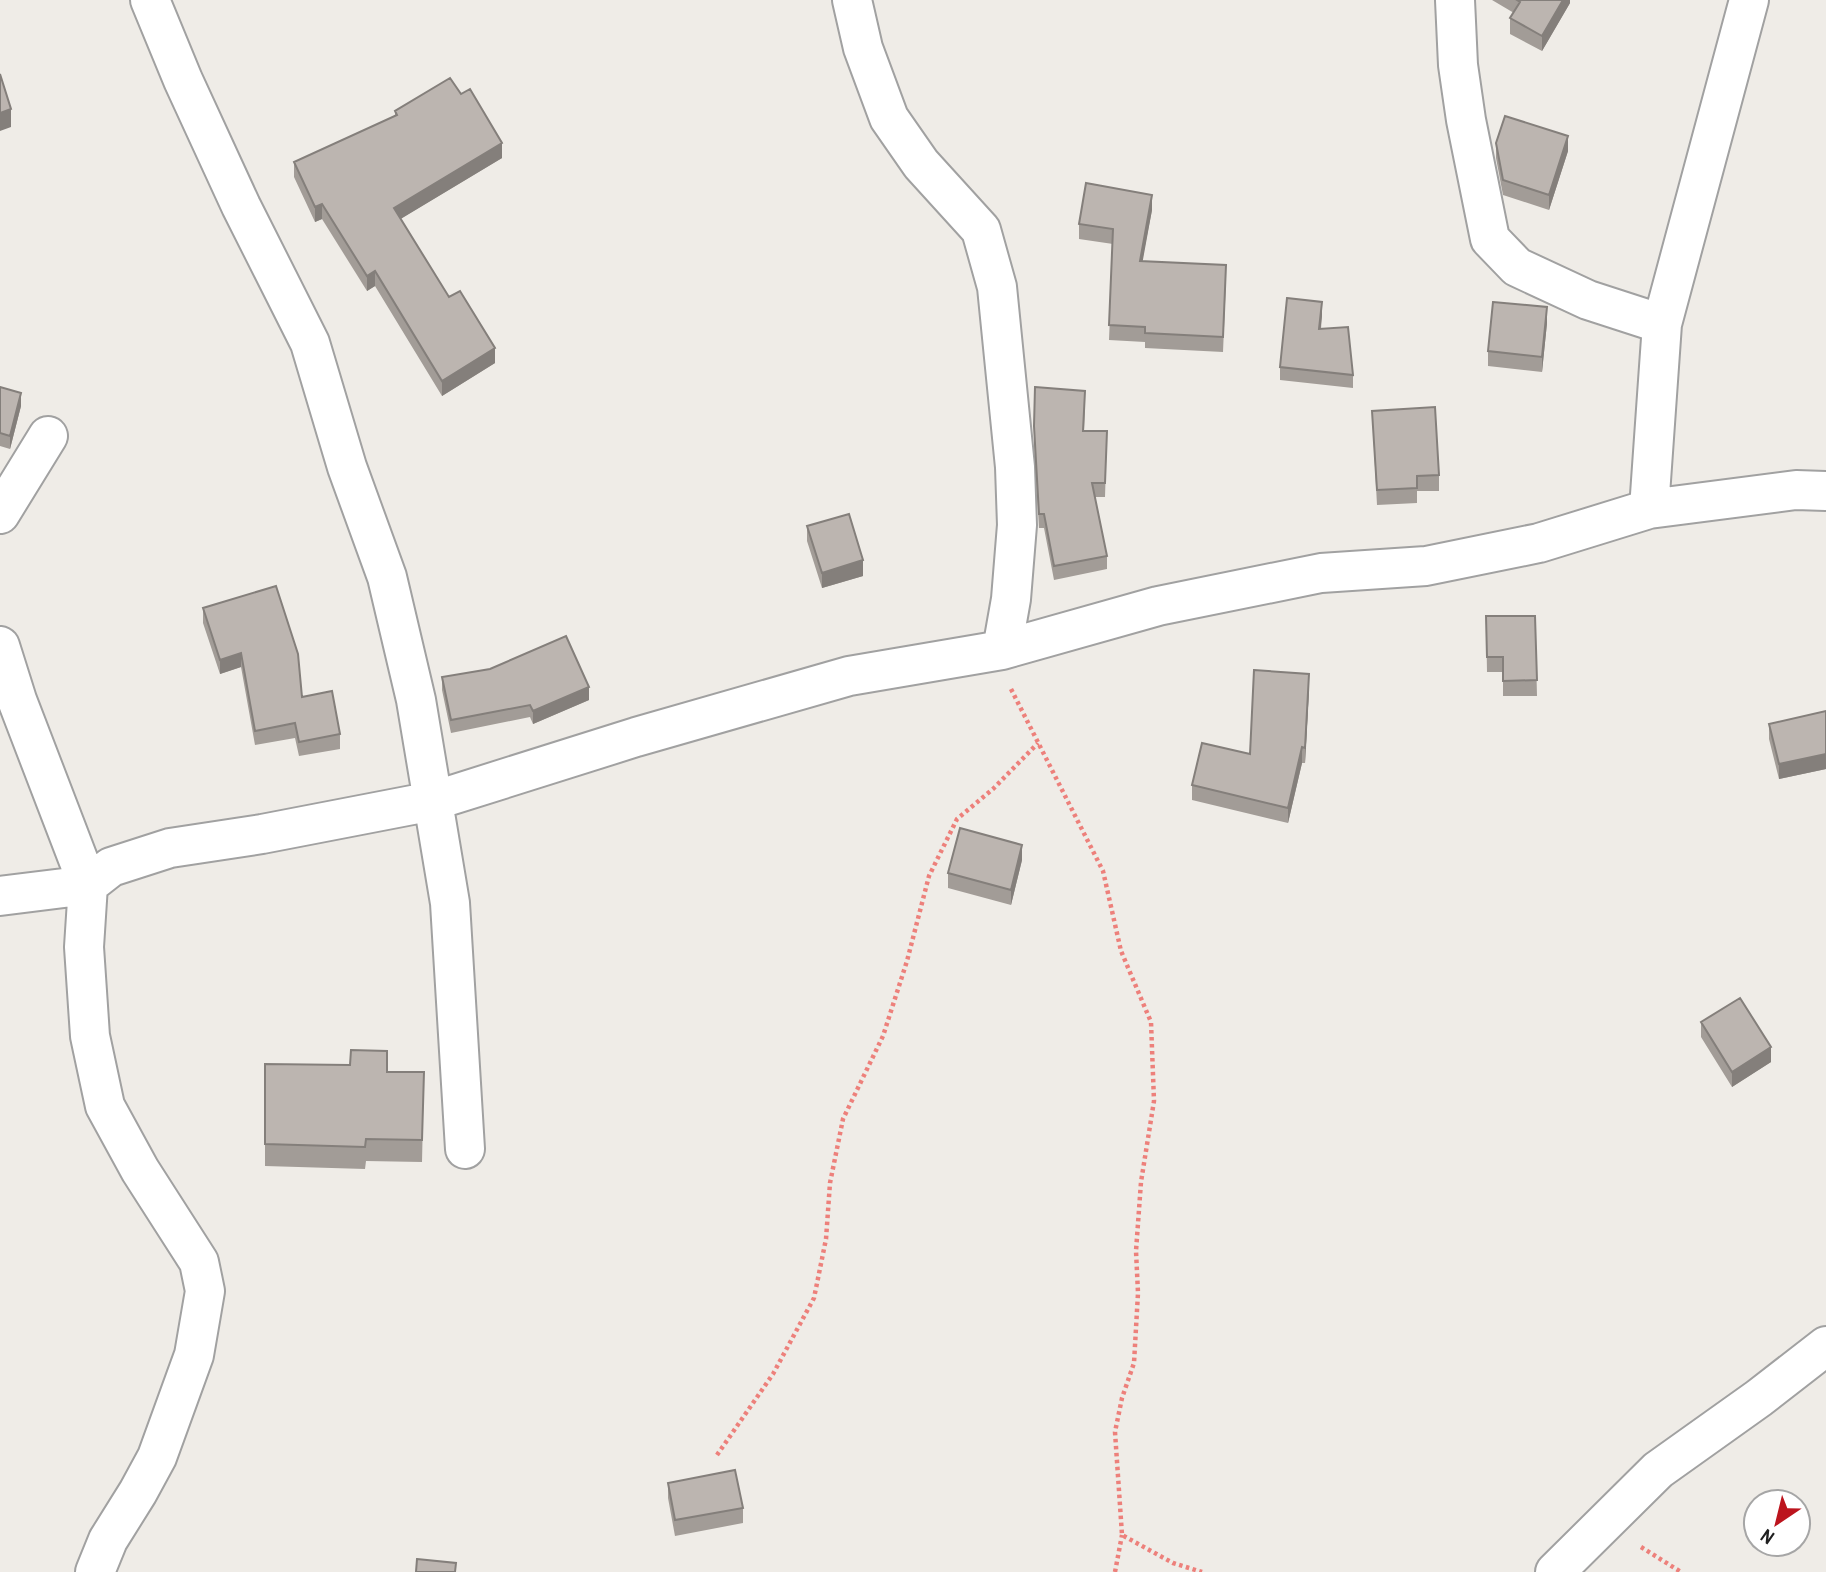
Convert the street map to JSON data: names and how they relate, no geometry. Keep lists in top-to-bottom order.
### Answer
{
  "north": "bottom left"
}
